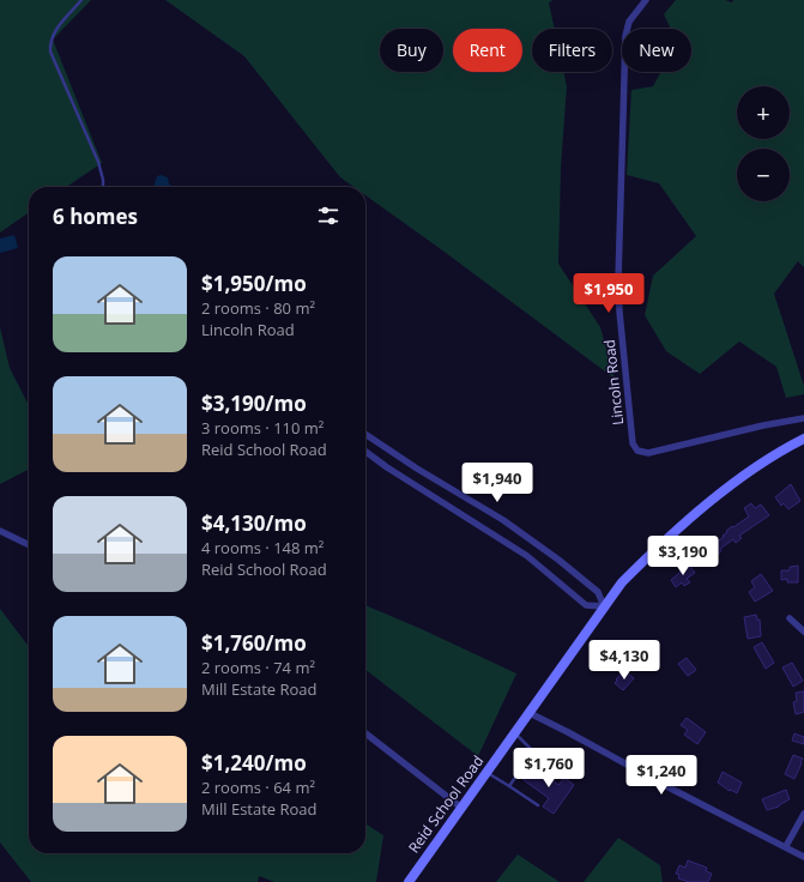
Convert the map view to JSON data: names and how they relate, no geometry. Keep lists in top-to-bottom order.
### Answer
{
  "streets": {
    "street": ["Lincoln Road", "Reid School Road"]
  },
  "page": {
    "chip": [
      "Buy",
      "Rent",
      "Filters",
      "New"
    ],
    "map_buttons": ["+", "−"],
    "heading": "6 homes",
    "list": [
      {
        "name": "$1,950/mo",
        "note": "2 rooms · 80 m² · Lincoln Road"
      },
      {
        "name": "$3,190/mo",
        "note": "3 rooms · 110 m² · Reid School Road"
      },
      {
        "name": "$4,130/mo",
        "note": "4 rooms · 148 m² · Reid School Road"
      },
      {
        "name": "$1,760/mo",
        "note": "2 rooms · 74 m² · Mill Estate Road"
      },
      {
        "name": "$1,240/mo",
        "note": "2 rooms · 64 m² · Mill Estate Road"
      }
    ],
    "price": [
      "$1,950",
      "$1,940",
      "$3,190",
      "$4,130",
      "$1,760",
      "$1,240"
    ]
  }
}
